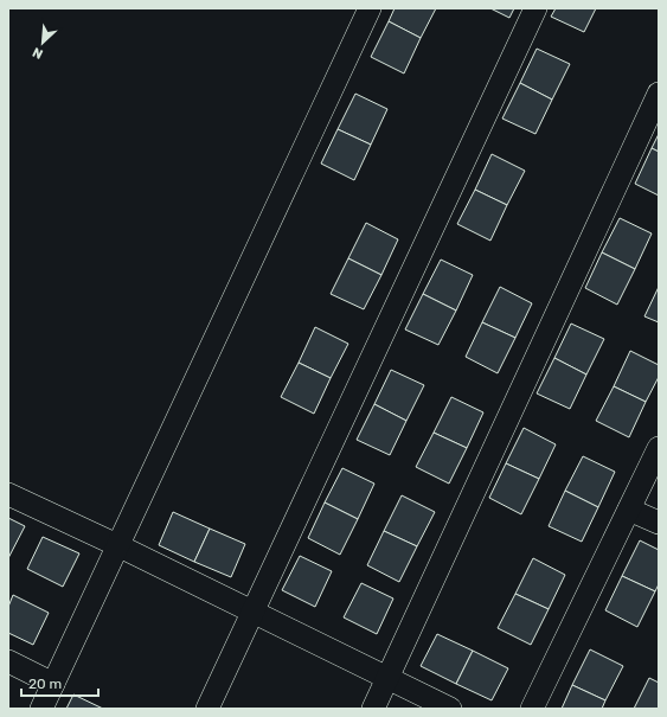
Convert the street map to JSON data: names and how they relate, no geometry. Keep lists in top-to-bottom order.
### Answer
{
  "scale_bar": "20 m",
  "north": "bottom left"
}
